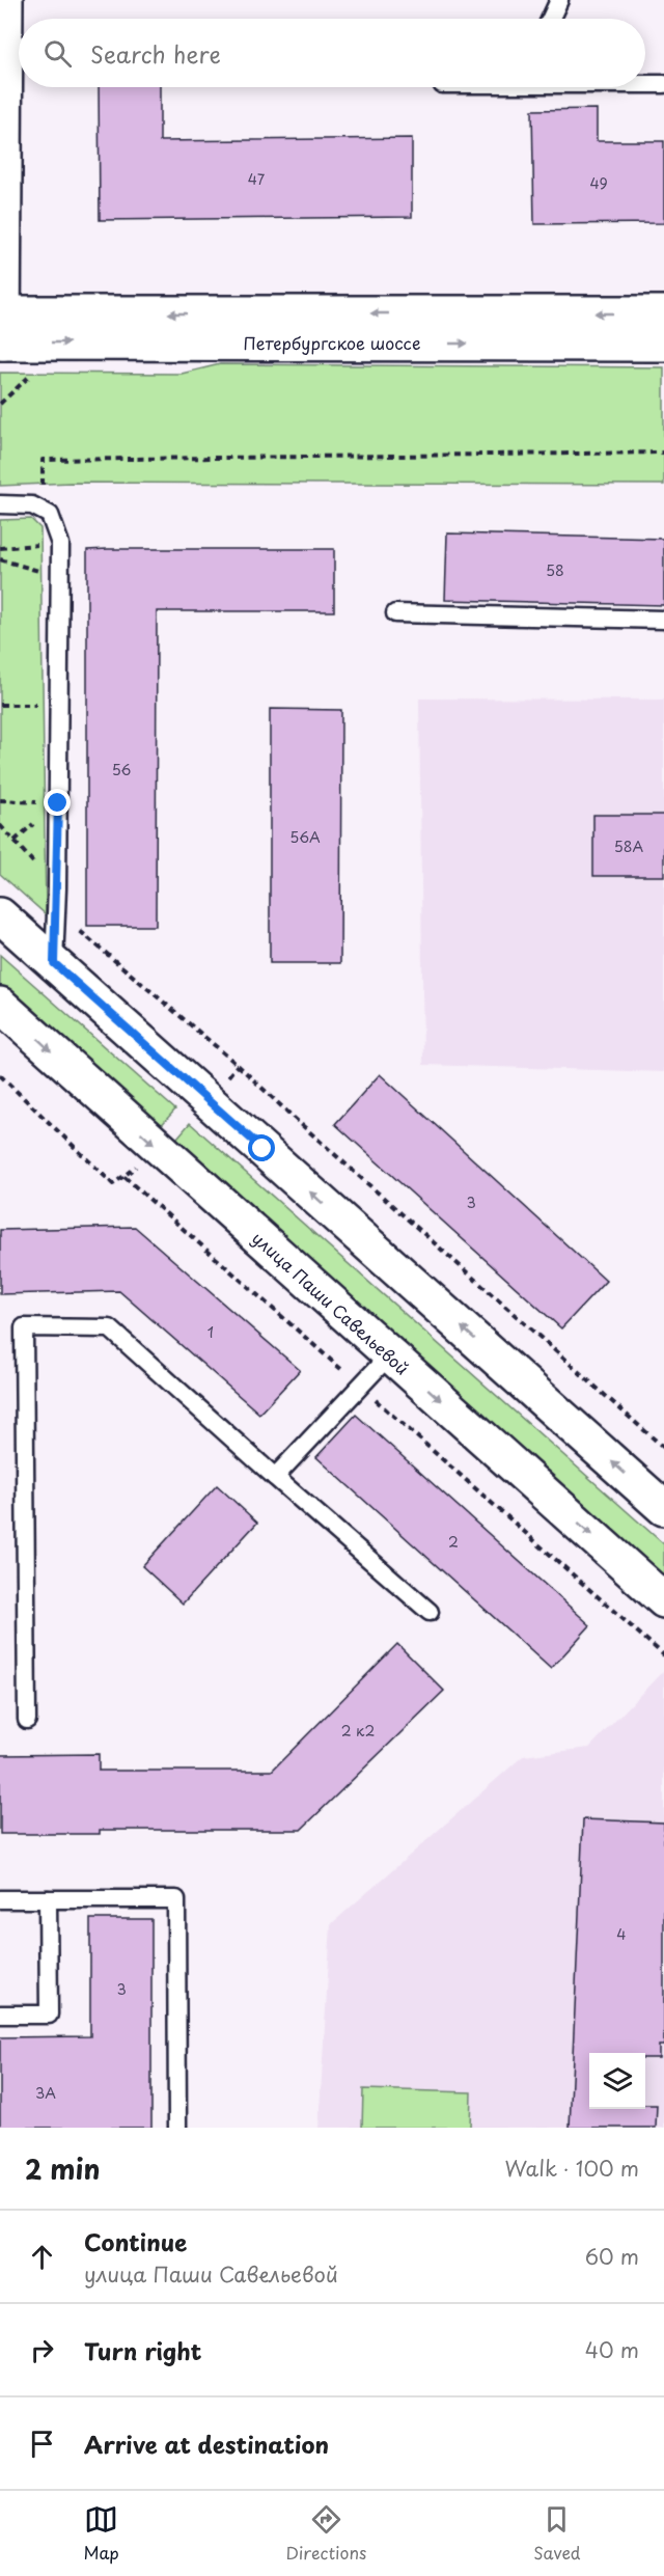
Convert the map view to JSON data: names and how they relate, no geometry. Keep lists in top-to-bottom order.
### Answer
{
  "streets": {
    "main road": ["Петербургское шоссе", "улица Паши Савельевой"]
  },
  "house_numbers": [
    "47",
    "49",
    "58",
    "56",
    "56А",
    "58А",
    "3",
    "1",
    "2",
    "2 к2",
    "4",
    "3",
    "3А"
  ],
  "page": {
    "search": "Search here",
    "heading": ["2 min", "Walk · 100 m"],
    "list": [
      ["Continue", "улица Паши Савельевой", "60 m"],
      ["Turn right", "40 m"],
      "Arrive at destination"
    ],
    "nav": ["Map", "Directions", "Saved"]
  }
}
